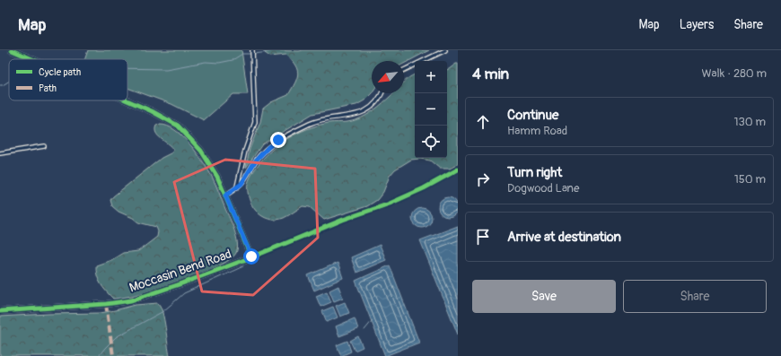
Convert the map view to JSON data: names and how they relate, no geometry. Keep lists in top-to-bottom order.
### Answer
{
  "streets": {
    "main road": ["Moccasin Bend Road"]
  },
  "legend": ["Cycle path", "Path"],
  "north": "bottom left",
  "page": {
    "header": "Map",
    "nav": ["Map", "Layers", "Share"],
    "heading": ["4 min", "Walk · 280 m"],
    "map_buttons": ["+", "−"],
    "list": [
      ["Continue", "Hamm Road", "130 m"],
      ["Turn right", "Dogwood Lane", "150 m"],
      "Arrive at destination"
    ],
    "buttons": ["Save", "Share"]
  }
}
